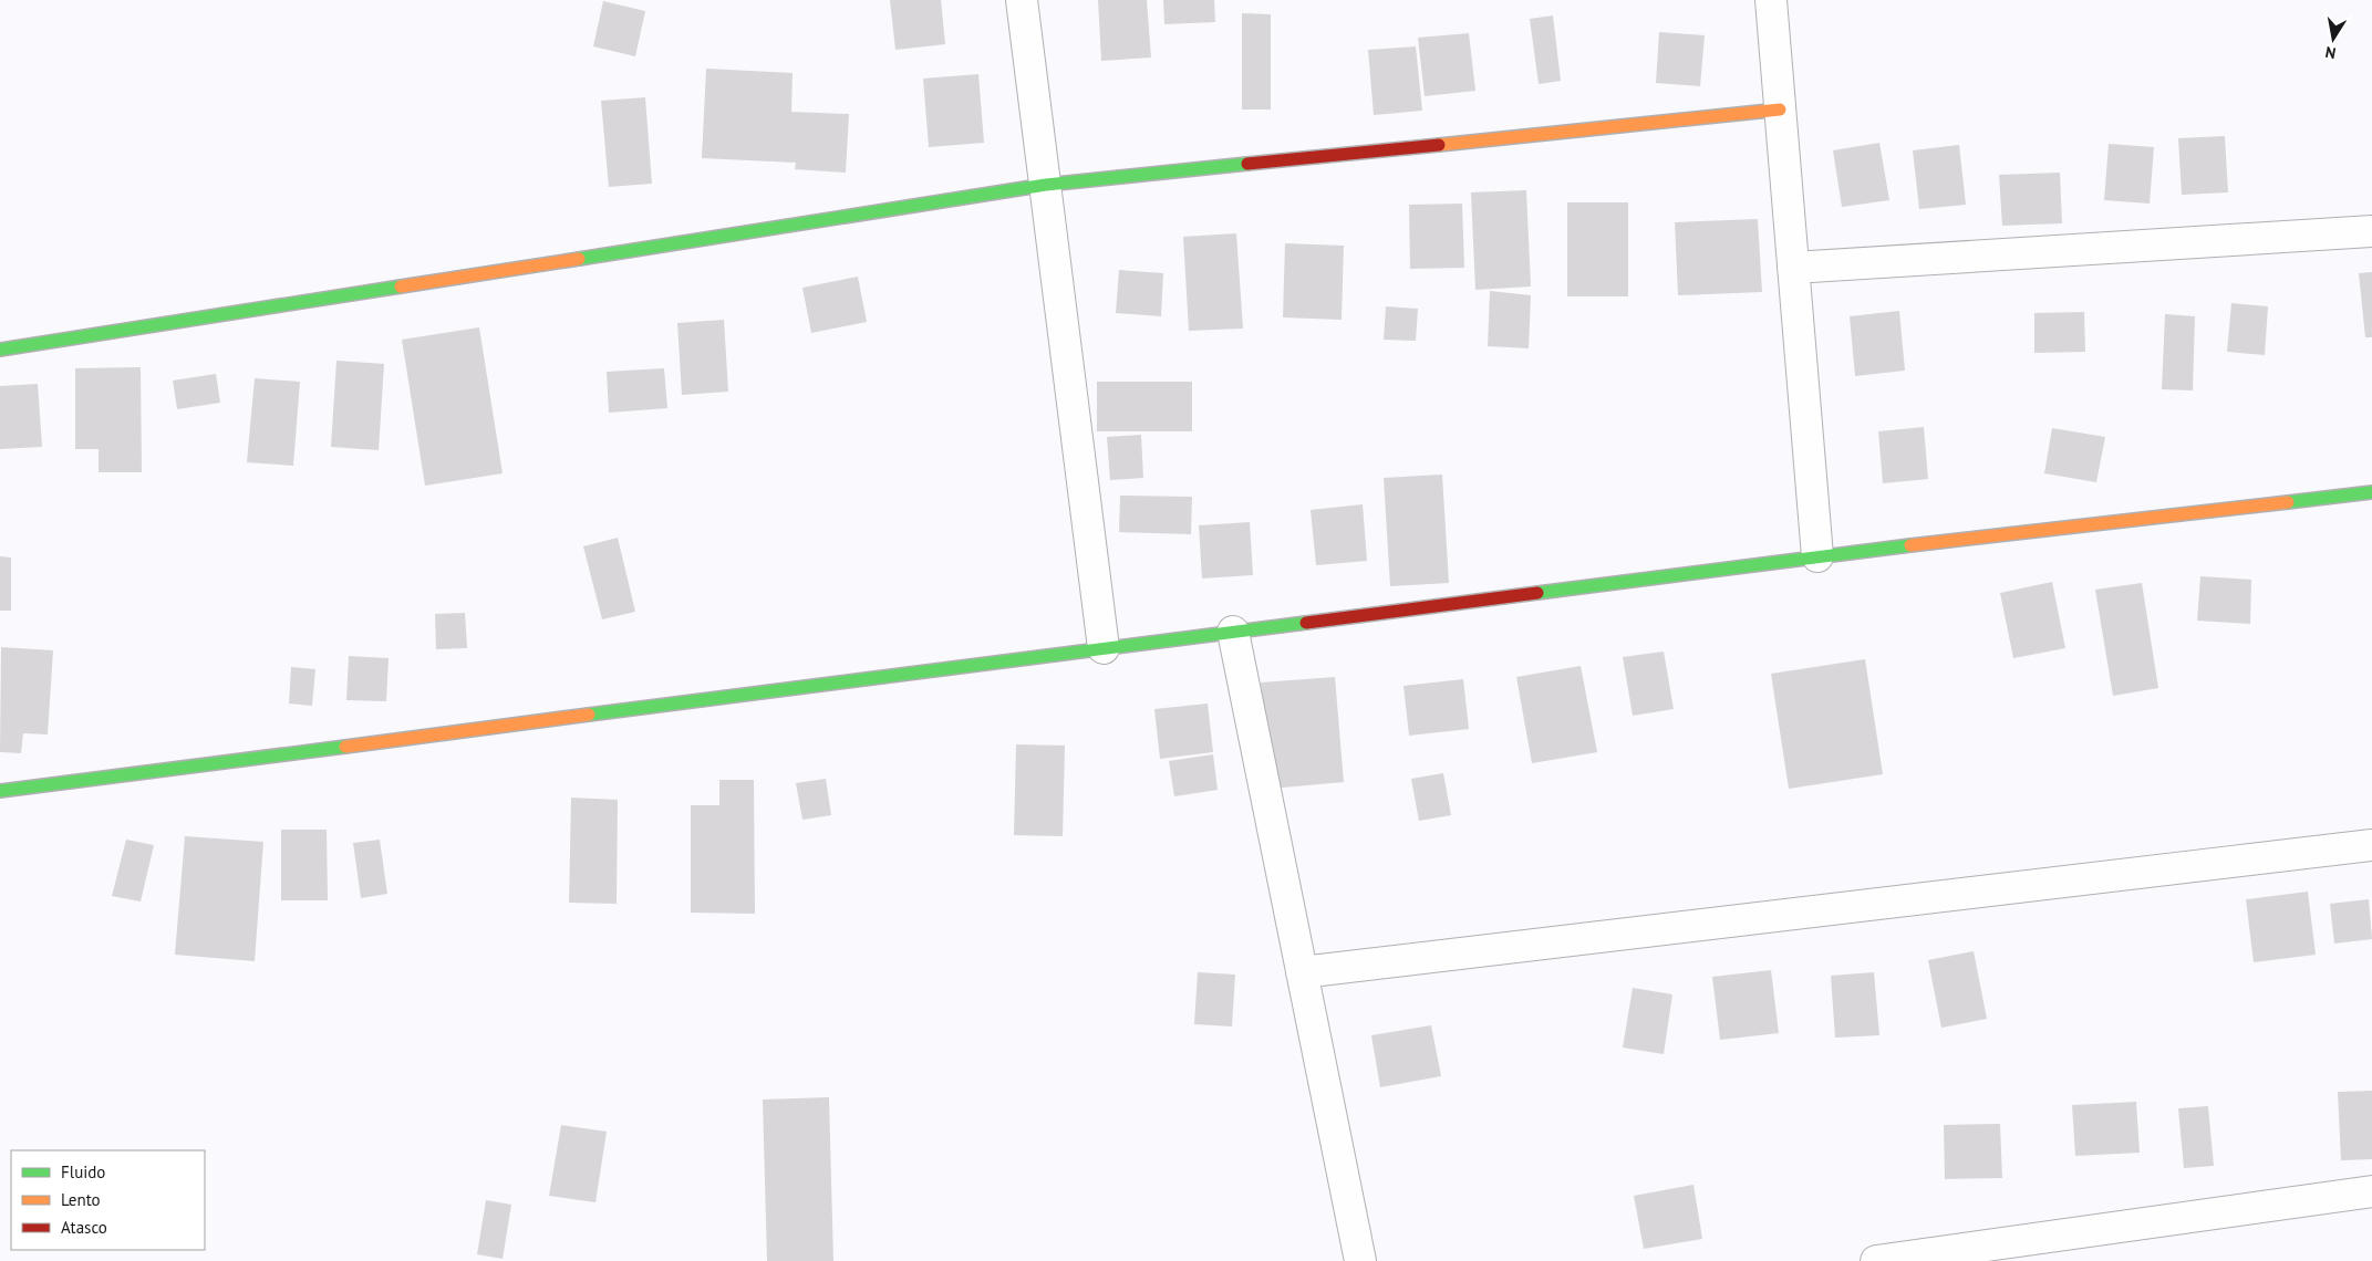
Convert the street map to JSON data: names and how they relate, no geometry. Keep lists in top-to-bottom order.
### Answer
{
  "legend": ["Fluido", "Lento", "Atasco"],
  "north": "bottom"
}
